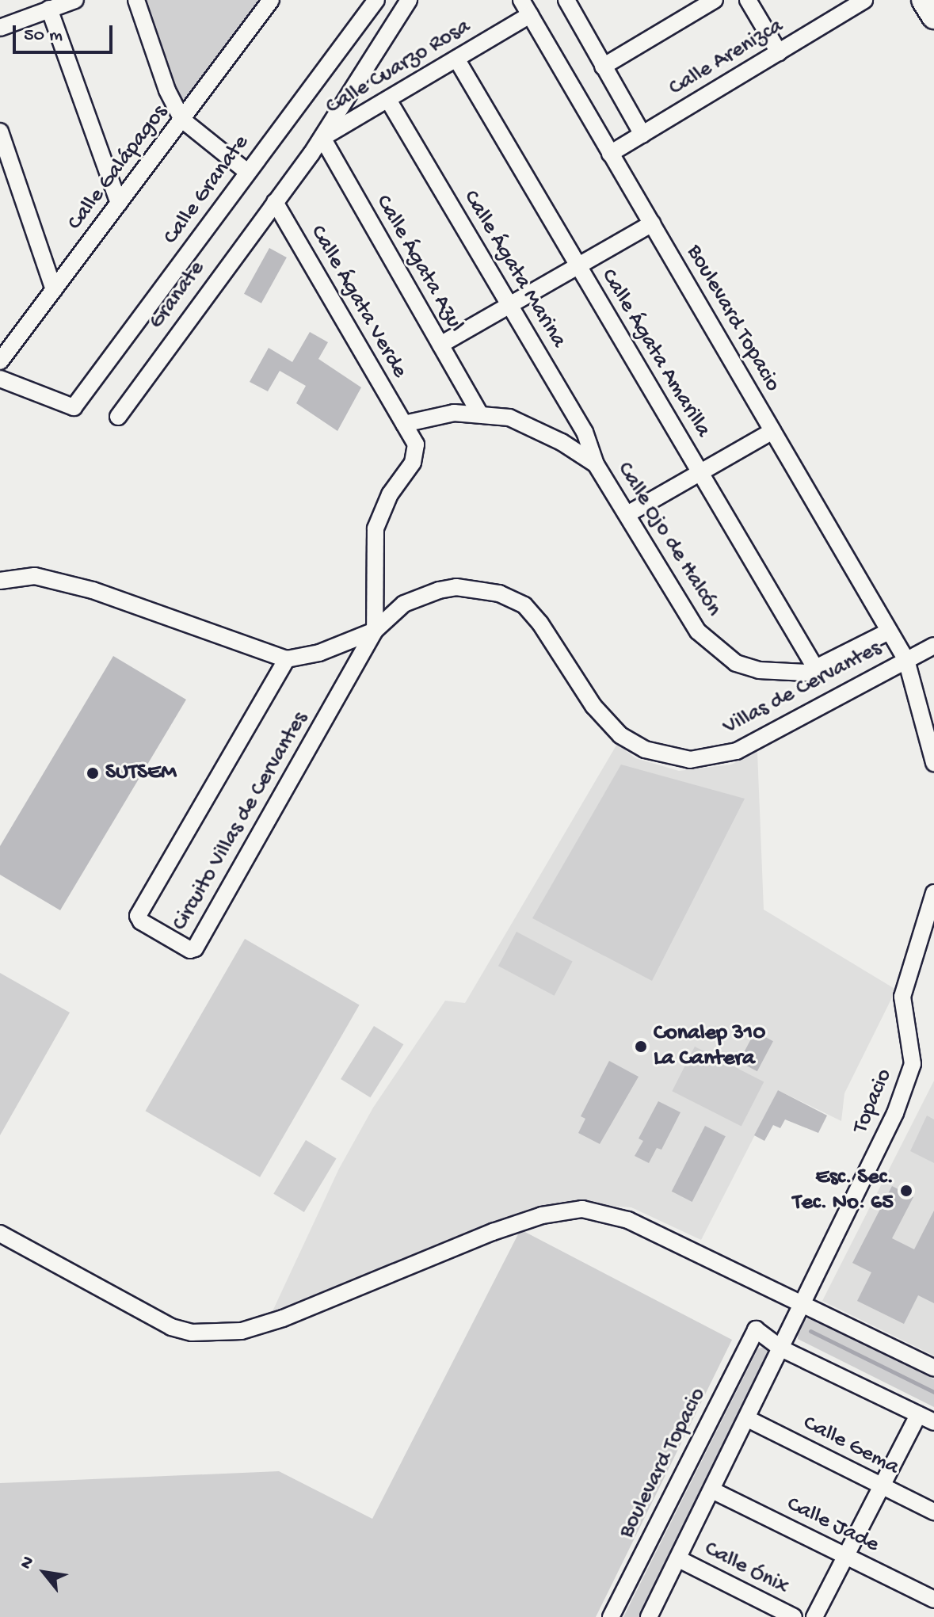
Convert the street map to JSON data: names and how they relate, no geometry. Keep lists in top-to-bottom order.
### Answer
{
  "streets": {
    "street": [
      "Calle Arenizca",
      "Calle Cuarzo Rosa",
      "Calle Galápagos",
      "Calle Granate",
      "Calle Ágata Azul",
      "Calle Ágata Marina",
      "Granate",
      "Calle Ágata Verde",
      "Boulevard Topacio",
      "Calle Ágata Amarilla",
      "Calle Ojo de Halcón",
      "Villas de Cervantes",
      "Circuito Villas de Cervantes",
      "Topacio",
      "Calle Gema",
      "Calle Jade",
      "Calle Ónix"
    ]
  },
  "crossings": [
    ["Calle Arenizca", "Boulevard Topacio"],
    ["Calle Cuarzo Rosa", "Calle Ágata Azul"],
    ["Calle Cuarzo Rosa", "Calle Ágata Marina"],
    ["Calle Cuarzo Rosa", "Boulevard Topacio"],
    ["Calle Cuarzo Rosa", "Calle Ágata Amarilla"],
    ["Calle Ágata Azul", "Calle Ojo de Halcón"],
    ["Calle Ágata Marina", "Calle Ojo de Halcón"],
    ["Granate", "Calle Ágata Verde"],
    ["Calle Ágata Verde", "Calle Ojo de Halcón"],
    ["Calle Ágata Verde", "Villas de Cervantes"],
    ["Calle Ágata Verde", "Circuito Villas de Cervantes"],
    ["Boulevard Topacio", "Calle Ojo de Halcón"],
    ["Boulevard Topacio", "Villas de Cervantes"],
    ["Boulevard Topacio", "Topacio"],
    ["Calle Ágata Amarilla", "Calle Ojo de Halcón"],
    ["Villas de Cervantes", "Circuito Villas de Cervantes"]
  ],
  "places": ["SUTSEM", "Conalep 310 La Cantera", "Esc. Sec. Tec. No. 65"],
  "scale_bar": "50 m",
  "north": "top left"
}
